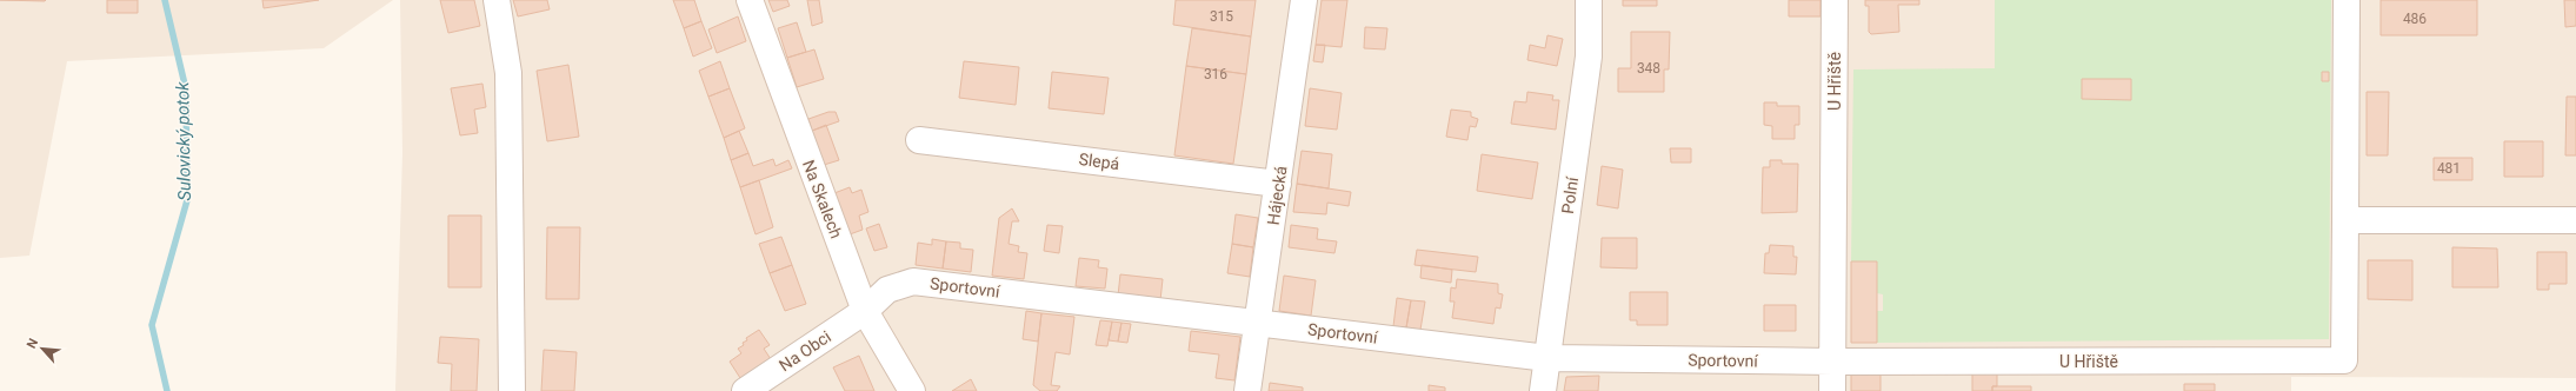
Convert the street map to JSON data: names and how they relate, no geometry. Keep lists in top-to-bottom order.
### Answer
{
  "streets": {
    "street": [
      "U Hřiště",
      "Slepá",
      "Hájecká",
      "Polní",
      "Na Skalech",
      "Sportovní",
      "Na Obci"
    ]
  },
  "crossings": [
    ["U Hřiště", "Sportovní"],
    ["Slepá", "Hájecká"],
    ["Hájecká", "Sportovní"],
    ["Polní", "Sportovní"],
    ["Na Skalech", "Sportovní"],
    ["Na Skalech", "Na Obci"],
    ["Sportovní", "Na Obci"]
  ],
  "water": ["Sulovický potok"],
  "house_numbers": [
    "315",
    "486",
    "348",
    "316",
    "481"
  ],
  "north": "top left"
}
